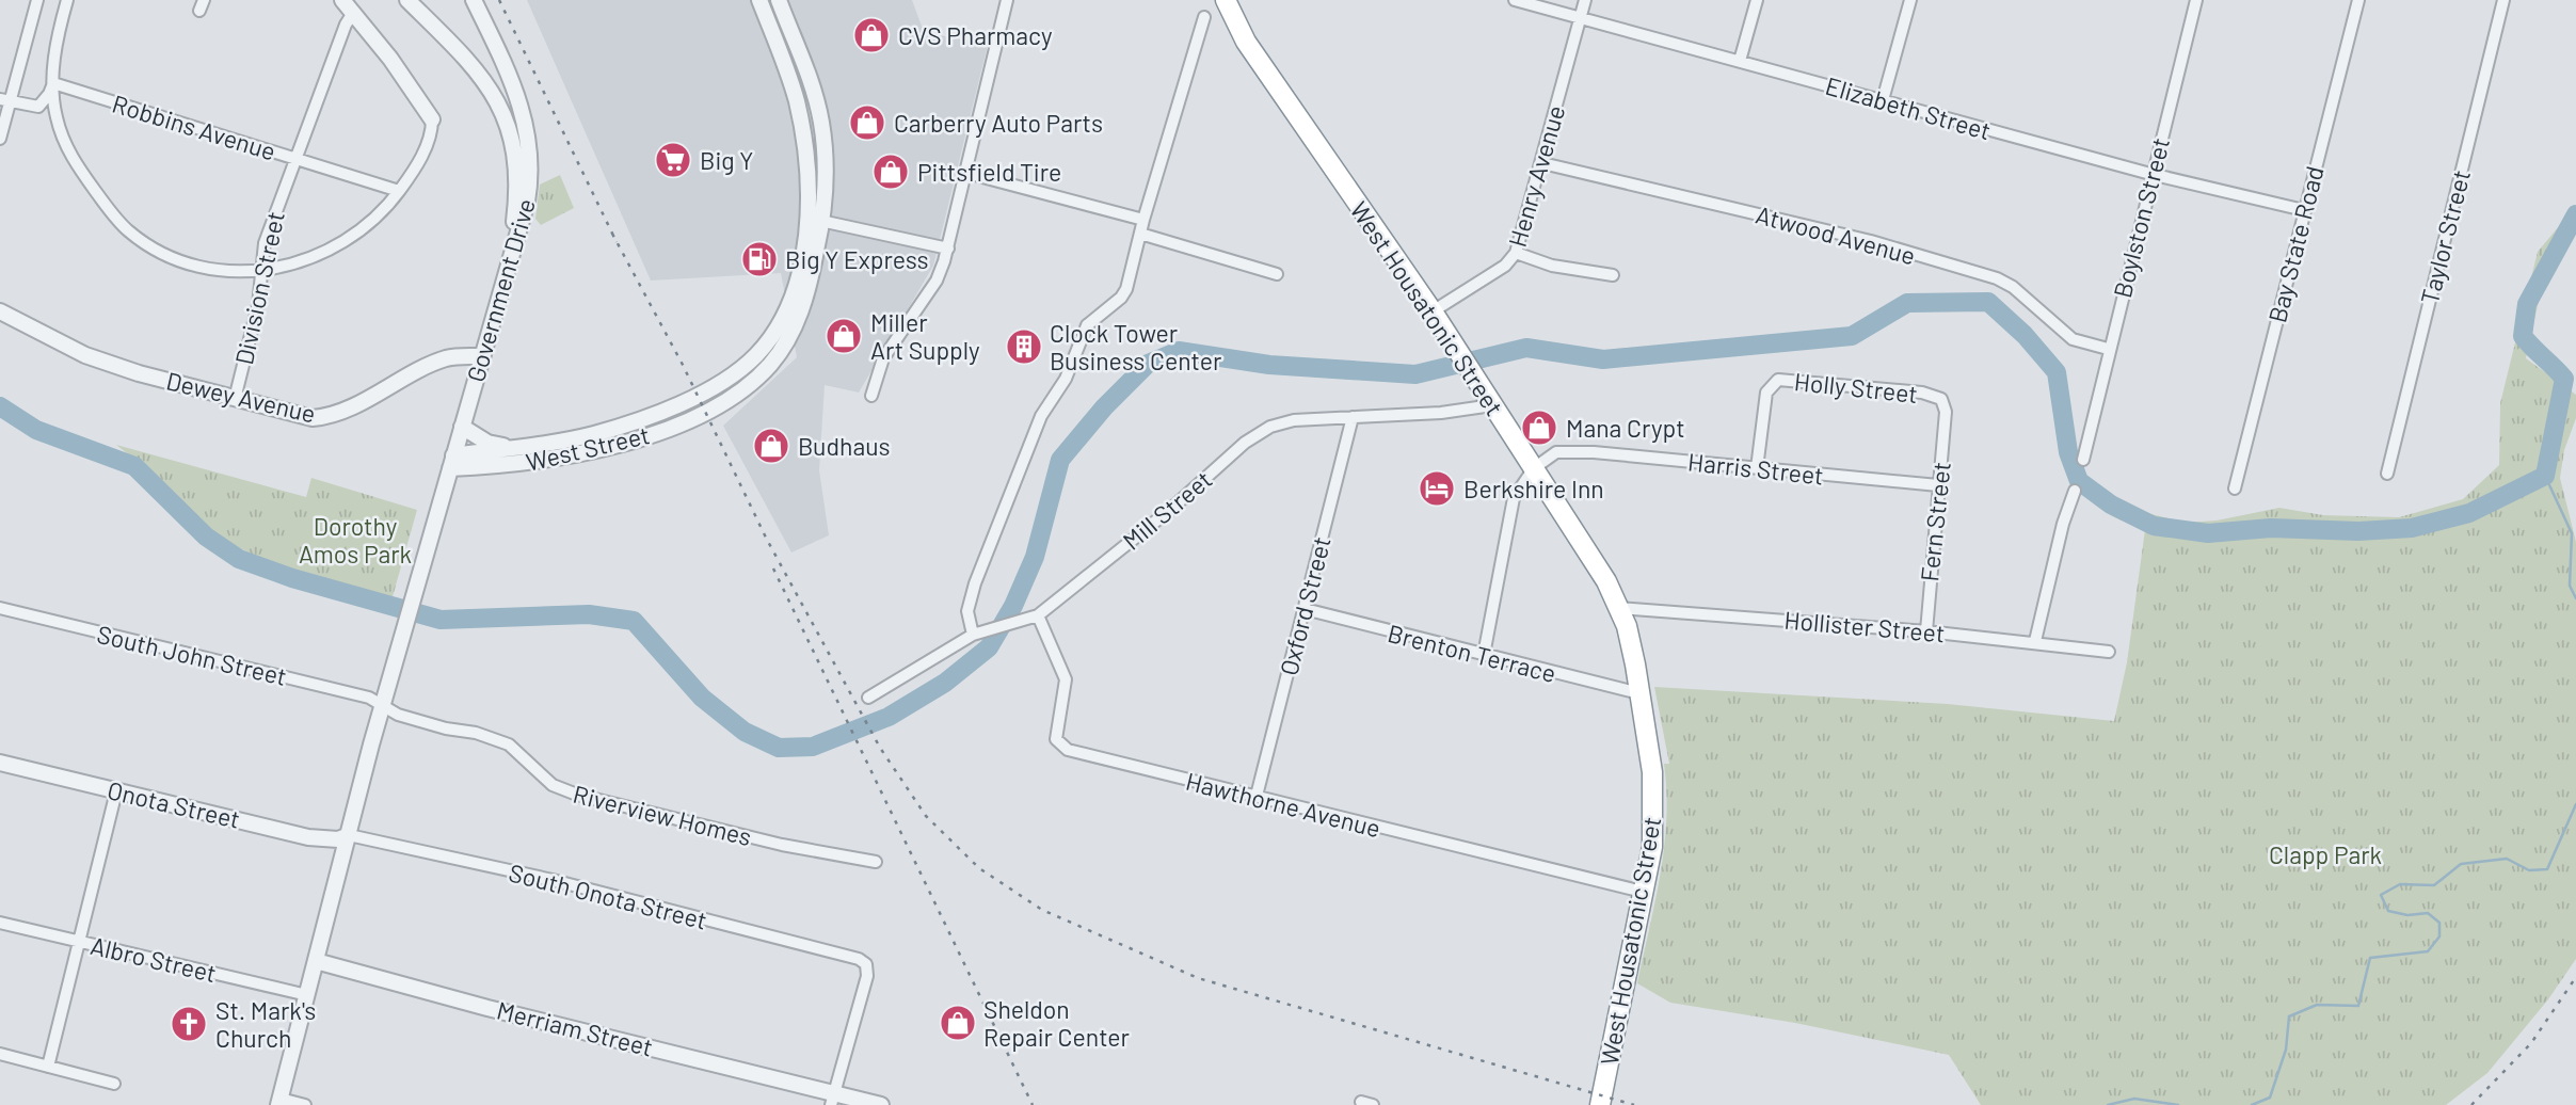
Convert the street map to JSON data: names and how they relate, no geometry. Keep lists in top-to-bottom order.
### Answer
{
  "streets": {
    "highway": ["West Housatonic Street"],
    "street": [
      "Elizabeth Street",
      "Robbins Avenue",
      "Henry Avenue",
      "Boylston Street",
      "Atwood Avenue",
      "Taylor Street",
      "Bay State Road",
      "Division Street",
      "Government Drive",
      "Holly Street",
      "Dewey Avenue",
      "West Street",
      "Harris Street",
      "Mill Street",
      "Fern Street",
      "Oxford Street",
      "Hollister Street",
      "Brenton Terrace",
      "South John Street",
      "Onota Street",
      "Hawthorne Avenue",
      "Riverview Homes",
      "South Onota Street",
      "Albro Street",
      "Merriam Street"
    ]
  },
  "crossings": [
    ["Elizabeth Street", "Henry Avenue"],
    ["Elizabeth Street", "Boylston Street"],
    ["Elizabeth Street", "Bay State Road"],
    ["Robbins Avenue", "Division Street"],
    ["Henry Avenue", "Atwood Avenue"],
    ["Henry Avenue", "West Housatonic Street"],
    ["Boylston Street", "Atwood Avenue"],
    ["Division Street", "Dewey Avenue"],
    ["Government Drive", "Dewey Avenue"],
    ["Government Drive", "West Street"],
    ["West Housatonic Street", "Harris Street"],
    ["West Housatonic Street", "Mill Street"],
    ["West Housatonic Street", "Hollister Street"],
    ["West Housatonic Street", "Brenton Terrace"],
    ["West Housatonic Street", "Hawthorne Avenue"],
    ["Holly Street", "Harris Street"],
    ["Holly Street", "Fern Street"],
    ["Harris Street", "Fern Street"],
    ["Mill Street", "Oxford Street"],
    ["Mill Street", "Hawthorne Avenue"],
    ["Fern Street", "Hollister Street"],
    ["Oxford Street", "Brenton Terrace"],
    ["Oxford Street", "Hawthorne Avenue"],
    ["South John Street", "Riverview Homes"],
    ["Onota Street", "South Onota Street"],
    ["South Onota Street", "Merriam Street"]
  ],
  "parks": ["Dorothy Amos Park", "Clapp Park"],
  "places": {
    "shop": [
      "CVS Pharmacy",
      "Carberry Auto Parts",
      "Pittsfield Tire",
      "Miller Art Supply",
      "Mana Crypt",
      "Budhaus",
      "Sheldon Repair Center"
    ],
    "supermarket": ["Big Y"],
    "fuel station": ["Big Y Express"],
    "building": ["Clock Tower Business Center"],
    "hotel": ["Berkshire Inn"],
    "church": ["St. Mark's Church"]
  }
}
